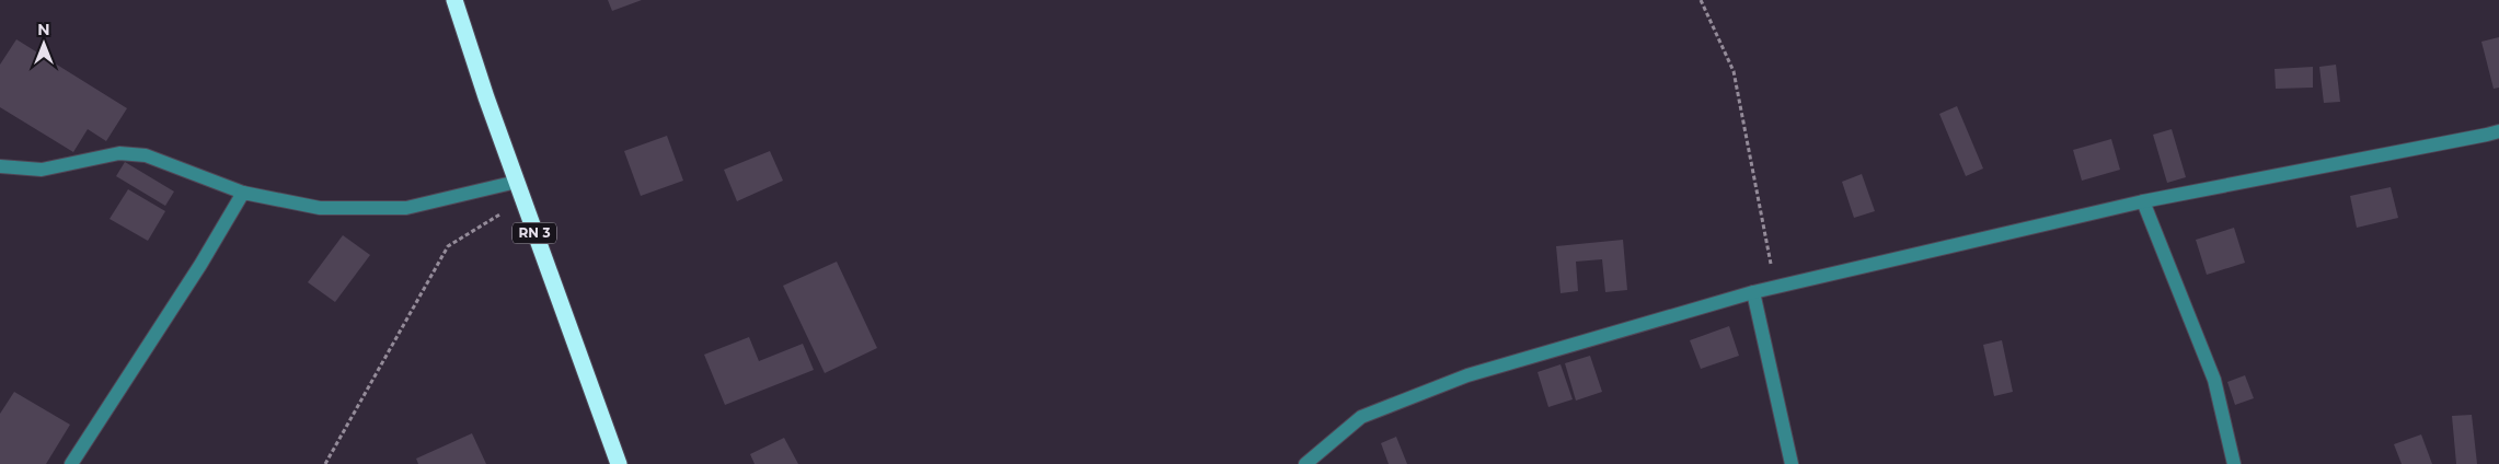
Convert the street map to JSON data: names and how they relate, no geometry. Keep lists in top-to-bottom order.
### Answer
{
  "streets": {
    "highway": ["RN 3"]
  },
  "north": "top"
}
